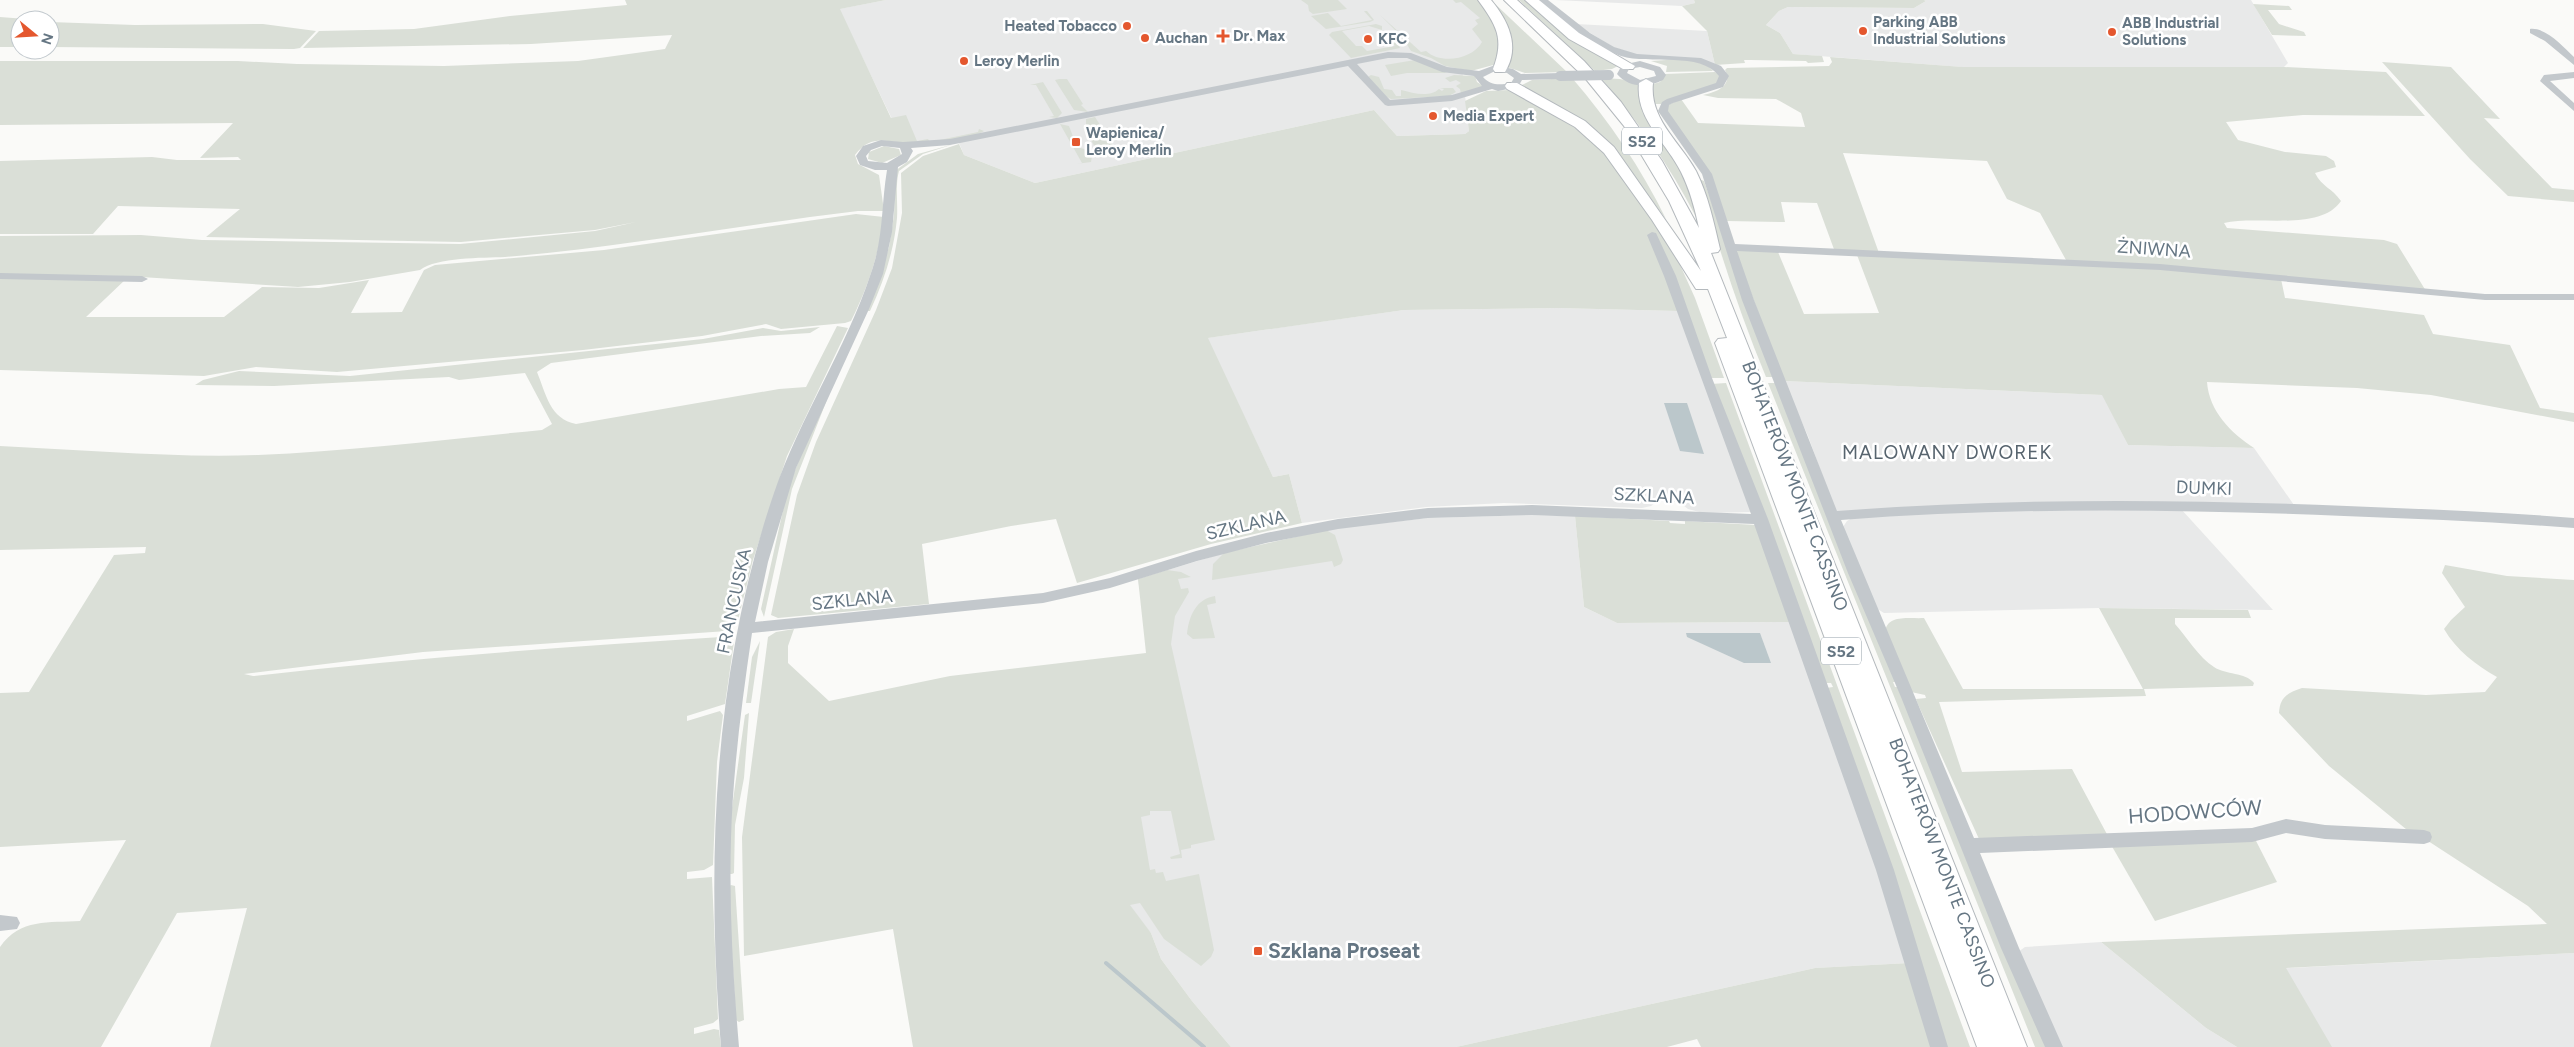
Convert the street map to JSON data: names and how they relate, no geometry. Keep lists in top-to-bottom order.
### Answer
{
  "streets": {
    "highway": ["S52", "BOHATERÓW MONTE CASSINO"],
    "street": [
      "ŻNIWNA",
      "DUMKI",
      "SZKLANA",
      "FRANCUSKA",
      "HODOWCÓW"
    ]
  },
  "crossings": [
    ["SZKLANA", "FRANCUSKA"]
  ],
  "districts": ["MALOWANY DWOREK"],
  "places": {
    "other": [
      "Heated Tobacco",
      "Parking ABB Industrial Solutions",
      "ABB Industrial Solutions",
      "Auchan",
      "KFC",
      "Leroy Merlin",
      "Media Expert"
    ],
    "health": ["Dr. Max"],
    "transit": ["Wapienica/ Leroy Merlin", "Szklana Proseat"]
  },
  "north": "right"
}
